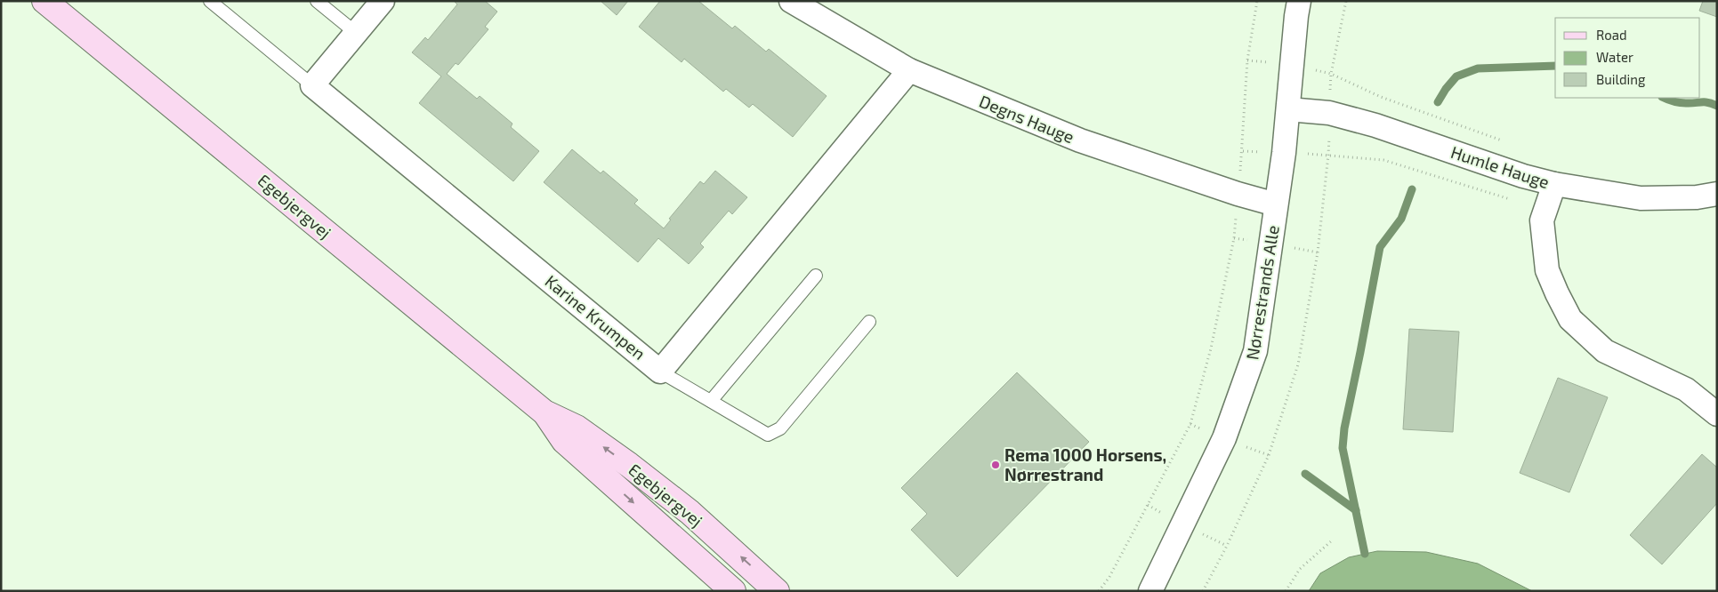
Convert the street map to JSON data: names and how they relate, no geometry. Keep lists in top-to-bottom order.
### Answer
{
  "streets": {
    "street": [
      "Degns Hauge",
      "Humle Hauge",
      "Egebjergvej",
      "Nørrestrands Alle",
      "Karine Krumpen"
    ]
  },
  "crossings": [
    ["Degns Hauge", "Nørrestrands Alle"],
    ["Degns Hauge", "Karine Krumpen"],
    ["Humle Hauge", "Nørrestrands Alle"]
  ],
  "places": ["Rema 1000 Horsens, Nørrestrand"],
  "legend": ["Road", "Water", "Building"]
}
